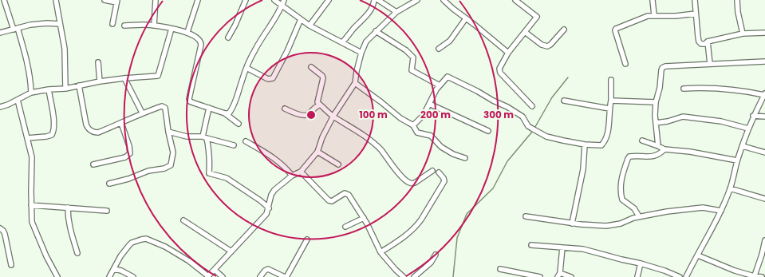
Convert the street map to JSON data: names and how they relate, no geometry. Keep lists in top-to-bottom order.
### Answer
{
  "rings": ["100 m", "200 m", "300 m"]
}
